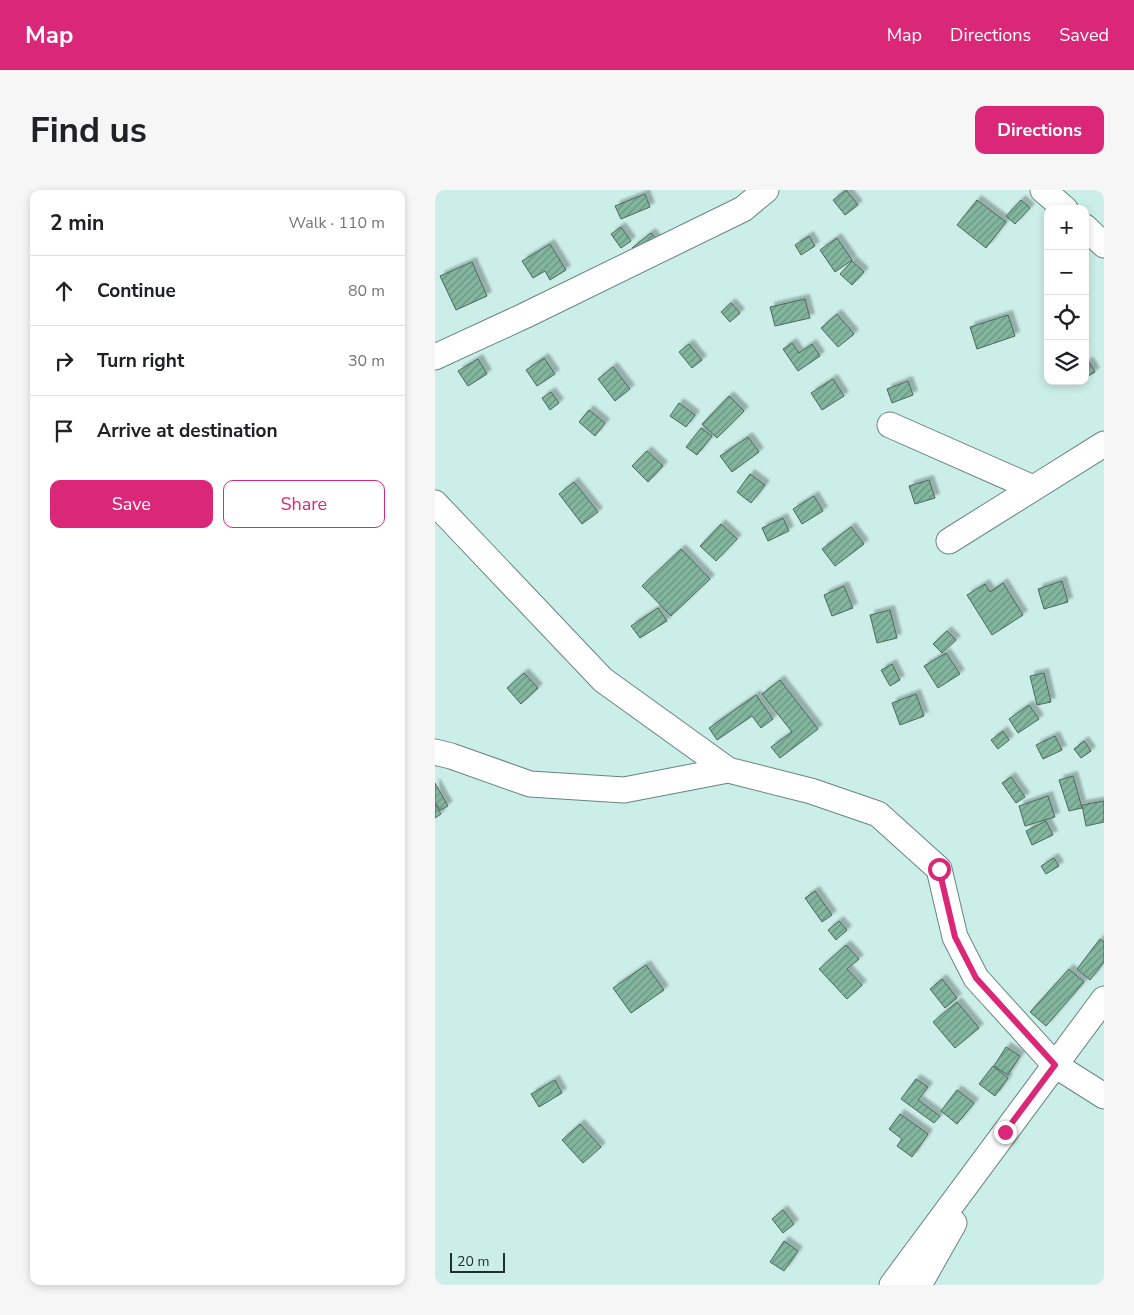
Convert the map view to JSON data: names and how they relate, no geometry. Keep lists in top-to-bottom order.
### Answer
{
  "scale_bar": "20 m",
  "page": {
    "header": "Map",
    "nav": ["Map", "Directions", "Saved"],
    "buttons": [
      "Directions",
      ["Save", "Share"]
    ],
    "title": "Find us",
    "heading": ["2 min", "Walk · 110 m"],
    "map_buttons": ["+", "−"],
    "list": [
      ["Continue", "80 m"],
      ["Turn right", "30 m"],
      "Arrive at destination"
    ],
    "scale": "20 m"
  }
}
